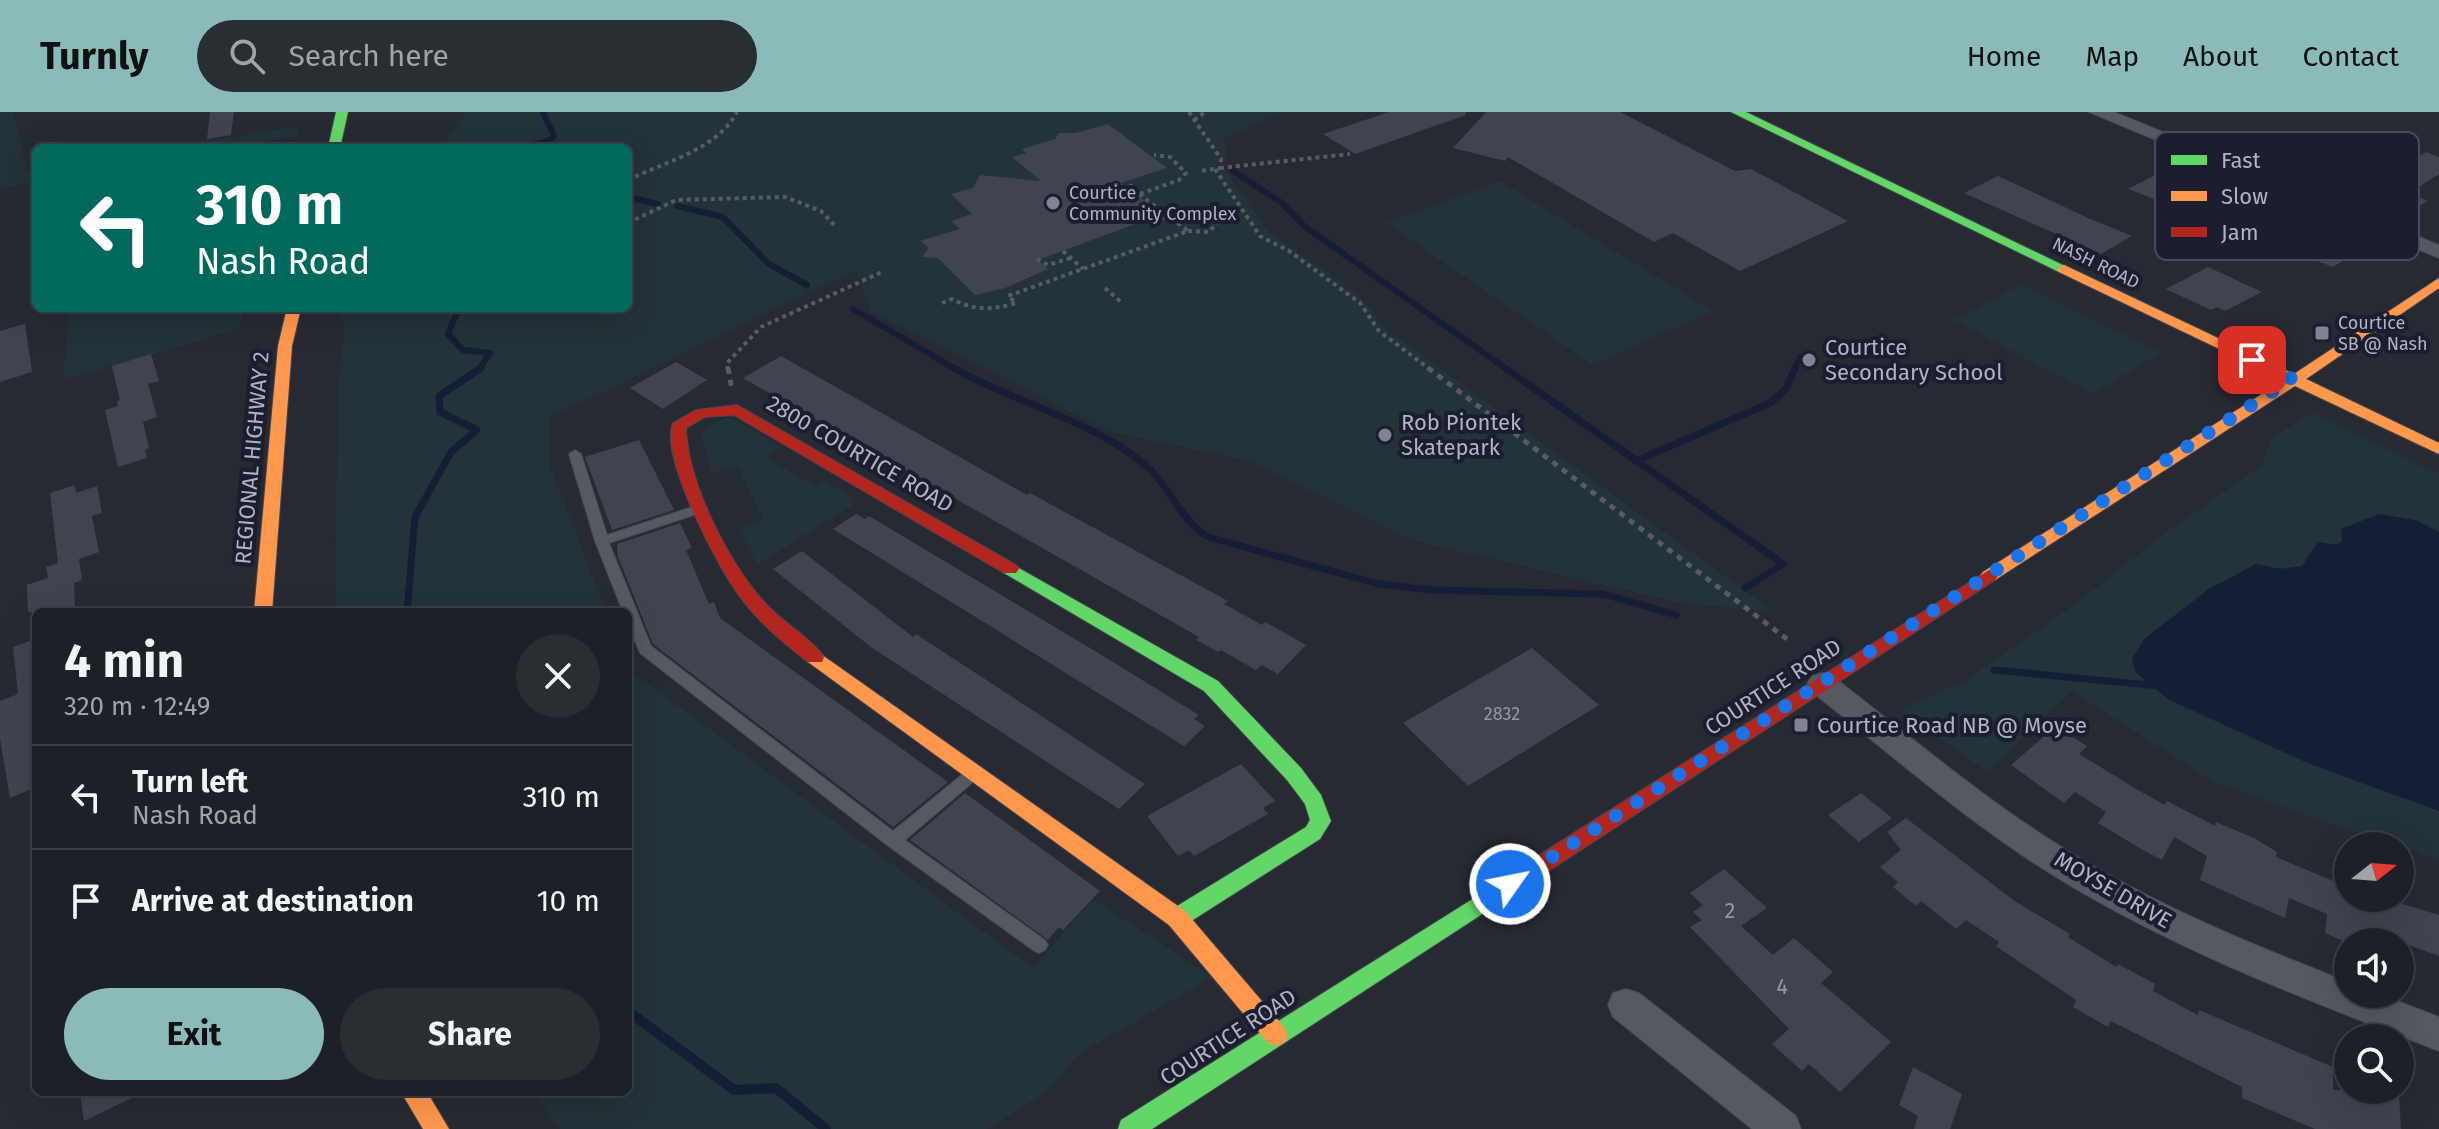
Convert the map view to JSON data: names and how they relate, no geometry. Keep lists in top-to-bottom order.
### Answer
{
  "streets": {
    "street": [
      "NASH ROAD",
      "2800 COURTICE ROAD",
      "REGIONAL HIGHWAY 2",
      "COURTICE ROAD",
      "MOYSE DRIVE"
    ]
  },
  "crossings": [
    ["NASH ROAD", "COURTICE ROAD"],
    ["2800 COURTICE ROAD", "COURTICE ROAD"],
    ["COURTICE ROAD", "MOYSE DRIVE"]
  ],
  "places": {
    "other": ["Courtice Community Complex", "Courtice Secondary School", "Rob Piontek Skatepark"],
    "transit": ["Courtice SB @ Nash", "Courtice Road NB @ Moyse"]
  },
  "house_numbers": ["2832", "2", "4"],
  "legend": ["Fast", "Slow", "Jam"],
  "north": "right",
  "page": {
    "header": "Turnly",
    "search": "Search here",
    "nav": [
      "Home",
      "Map",
      "About",
      "Contact"
    ],
    "turn": ["310 m", "Nash Road"],
    "heading": ["4 min", "320 m · 12:49"],
    "list": [
      {
        "name": "Turn left",
        "note": "Nash Road",
        "value": "310 m"
      },
      {
        "name": "Arrive at destination",
        "value": "10 m"
      }
    ],
    "buttons": ["Exit", "Share"]
  }
}
